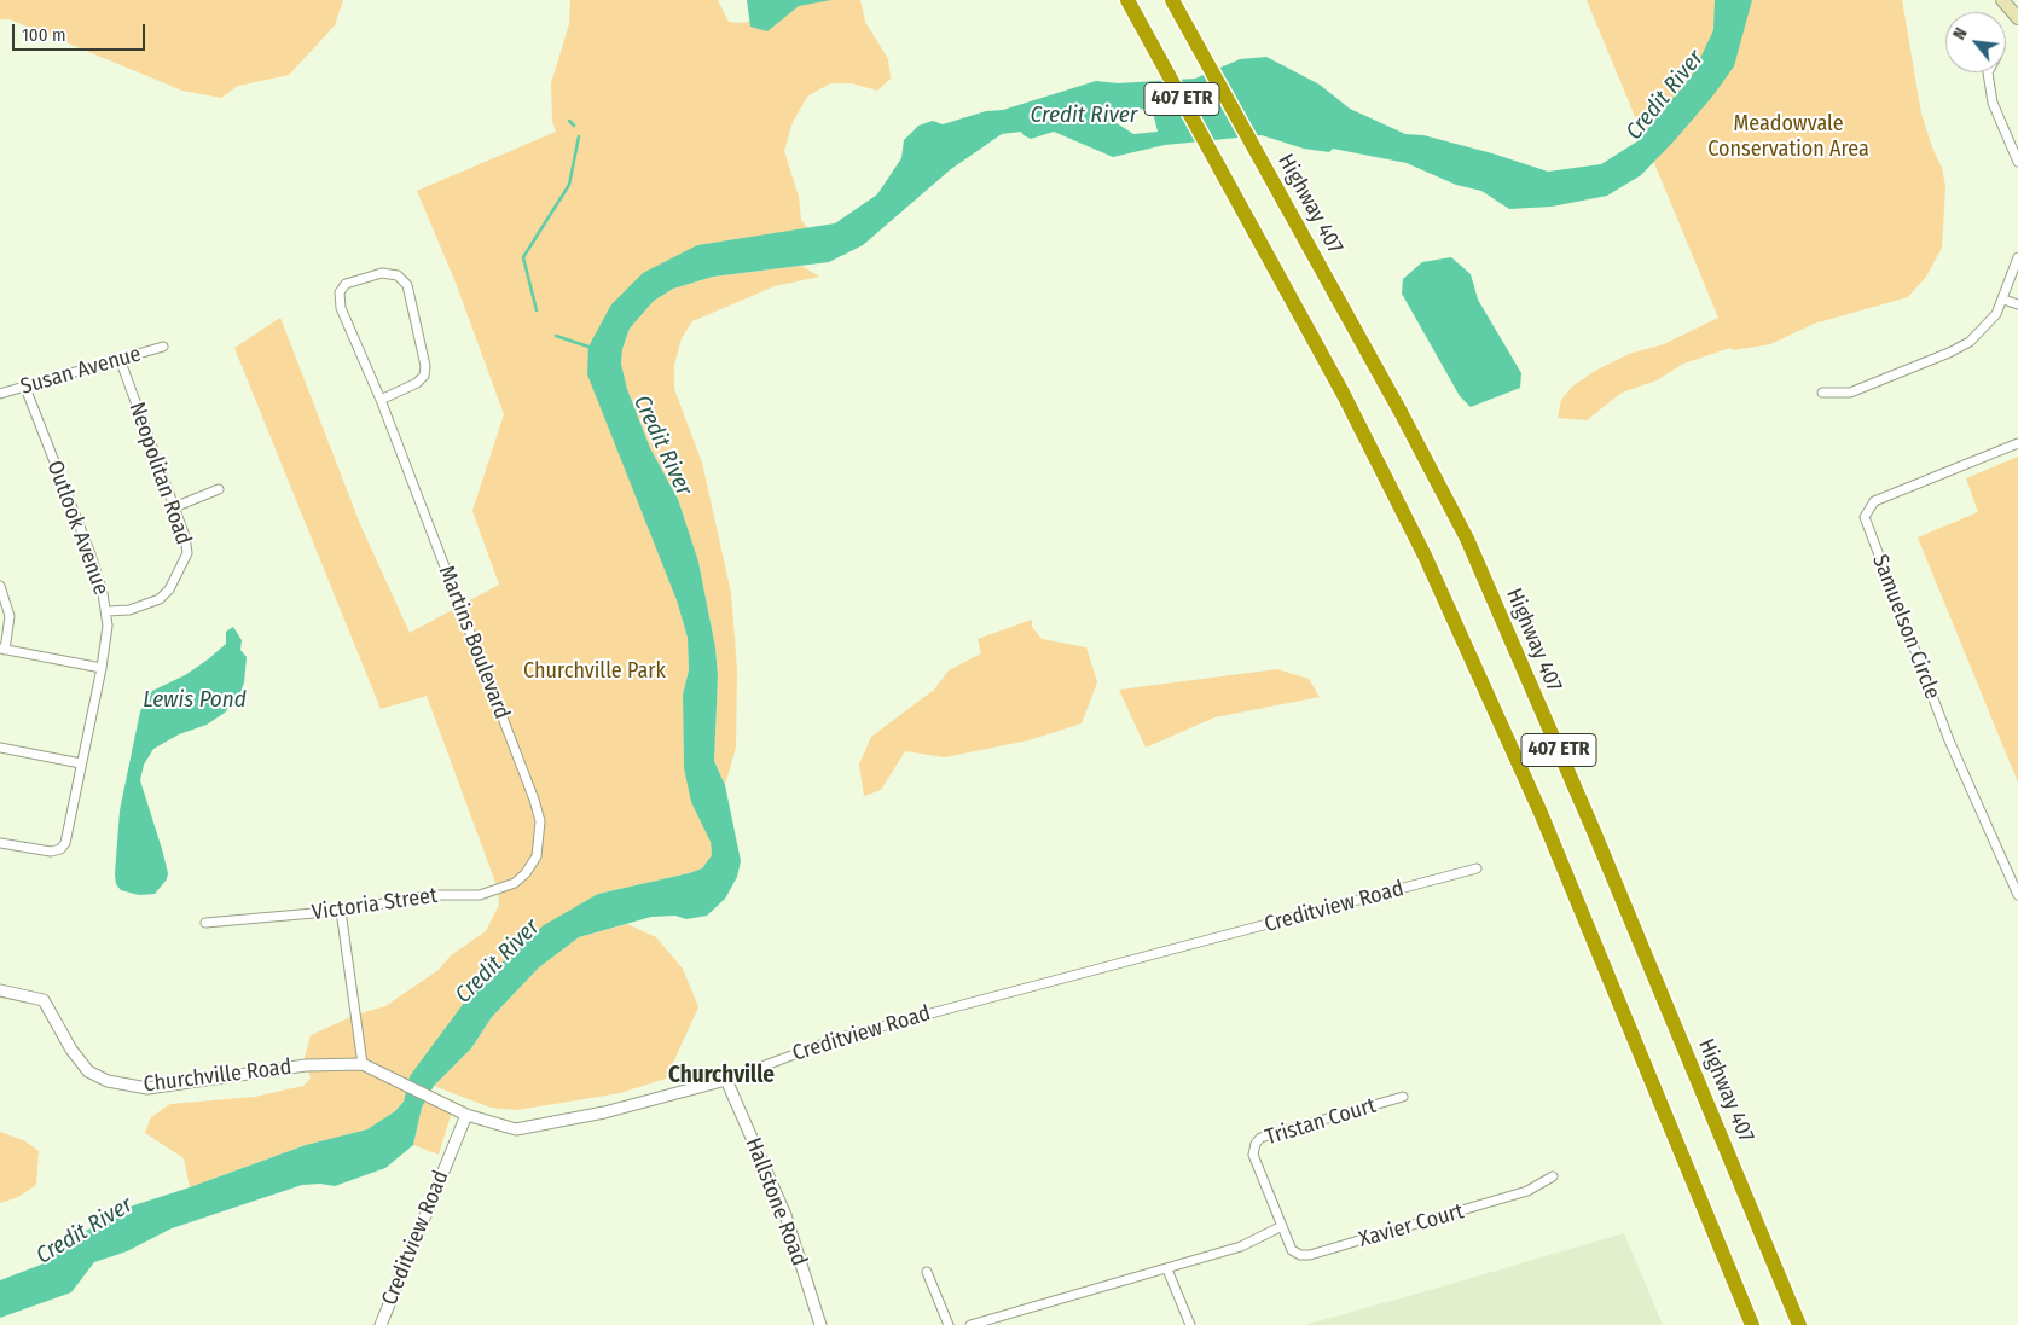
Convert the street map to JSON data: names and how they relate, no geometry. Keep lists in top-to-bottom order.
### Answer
{
  "streets": {
    "highway": ["407 ETR", "Highway 407"],
    "street": [
      "Susan Avenue",
      "Neopolitan Road",
      "Outlook Avenue",
      "Samuelson Circle",
      "Martins Boulevard",
      "Victoria Street",
      "Creditview Road",
      "Churchville Road",
      "Tristan Court",
      "Hallstone Road",
      "Xavier Court"
    ]
  },
  "crossings": [
    ["Susan Avenue", "Neopolitan Road"],
    ["Susan Avenue", "Outlook Avenue"],
    ["Neopolitan Road", "Outlook Avenue"],
    ["Martins Boulevard", "Victoria Street"],
    ["Creditview Road", "Churchville Road"],
    ["Creditview Road", "Hallstone Road"],
    ["Tristan Court", "Xavier Court"]
  ],
  "districts": ["Churchville"],
  "water": ["Credit River", "Lewis Pond"],
  "parks": ["Meadowvale Conservation Area", "Churchville Park"],
  "scale_bar": "100 m",
  "north": "top left"
}
